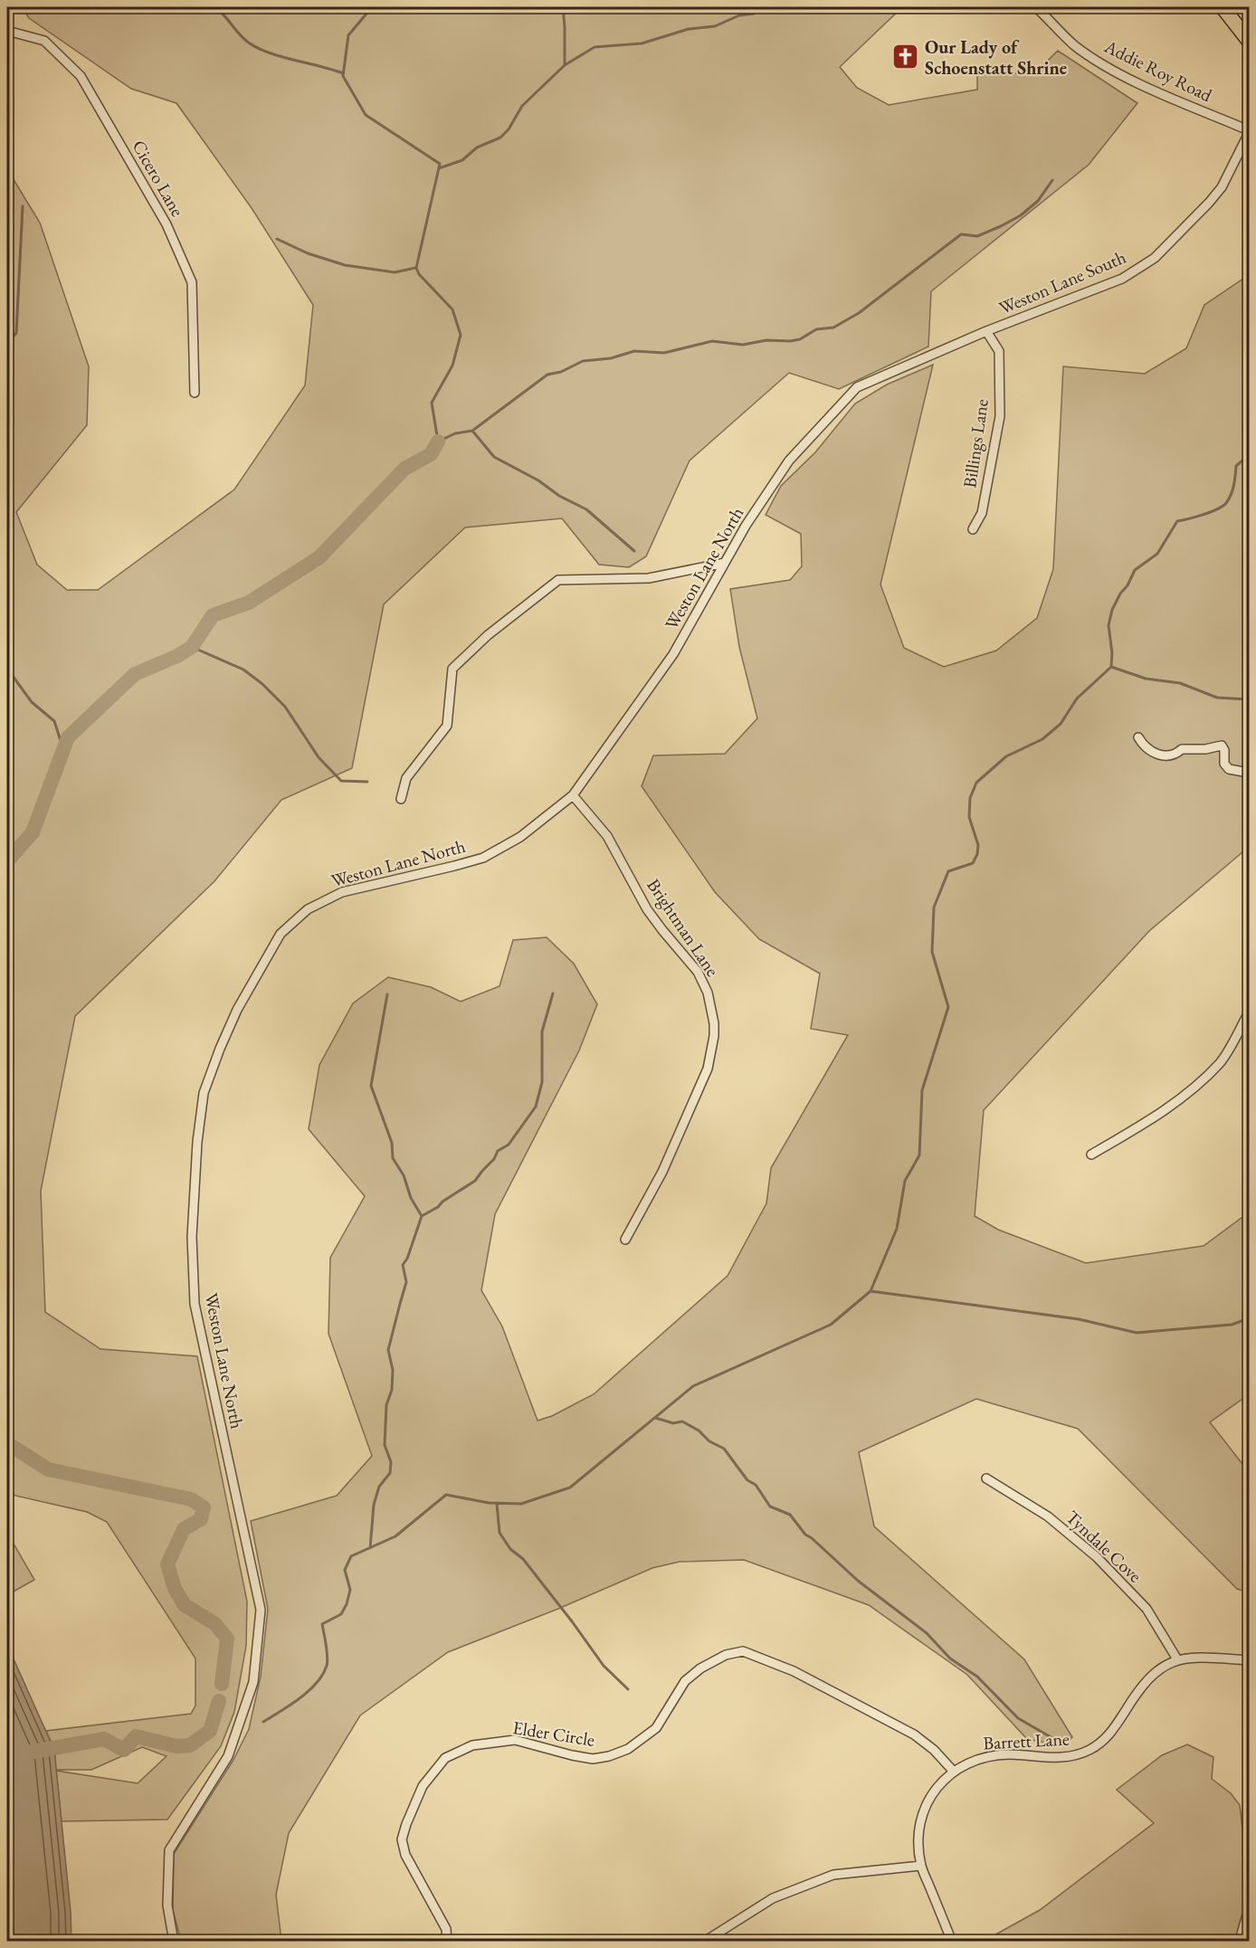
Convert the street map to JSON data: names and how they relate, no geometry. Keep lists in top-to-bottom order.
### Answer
{
  "streets": {
    "street": [
      "Addie Roy Road",
      "Cicero Lane",
      "Weston Lane South",
      "Billings Lane",
      "Weston Lane North",
      "Brightman Lane",
      "Tyndale Cove",
      "Elder Circle",
      "Barrett Lane"
    ]
  },
  "crossings": [
    ["Addie Roy Road", "Weston Lane South"],
    ["Weston Lane South", "Billings Lane"],
    ["Weston Lane South", "Weston Lane North"],
    ["Billings Lane", "Weston Lane North"],
    ["Weston Lane North", "Brightman Lane"],
    ["Tyndale Cove", "Barrett Lane"],
    ["Elder Circle", "Barrett Lane"]
  ],
  "places": {
    "church": ["Our Lady of Schoenstatt Shrine"]
  }
}
